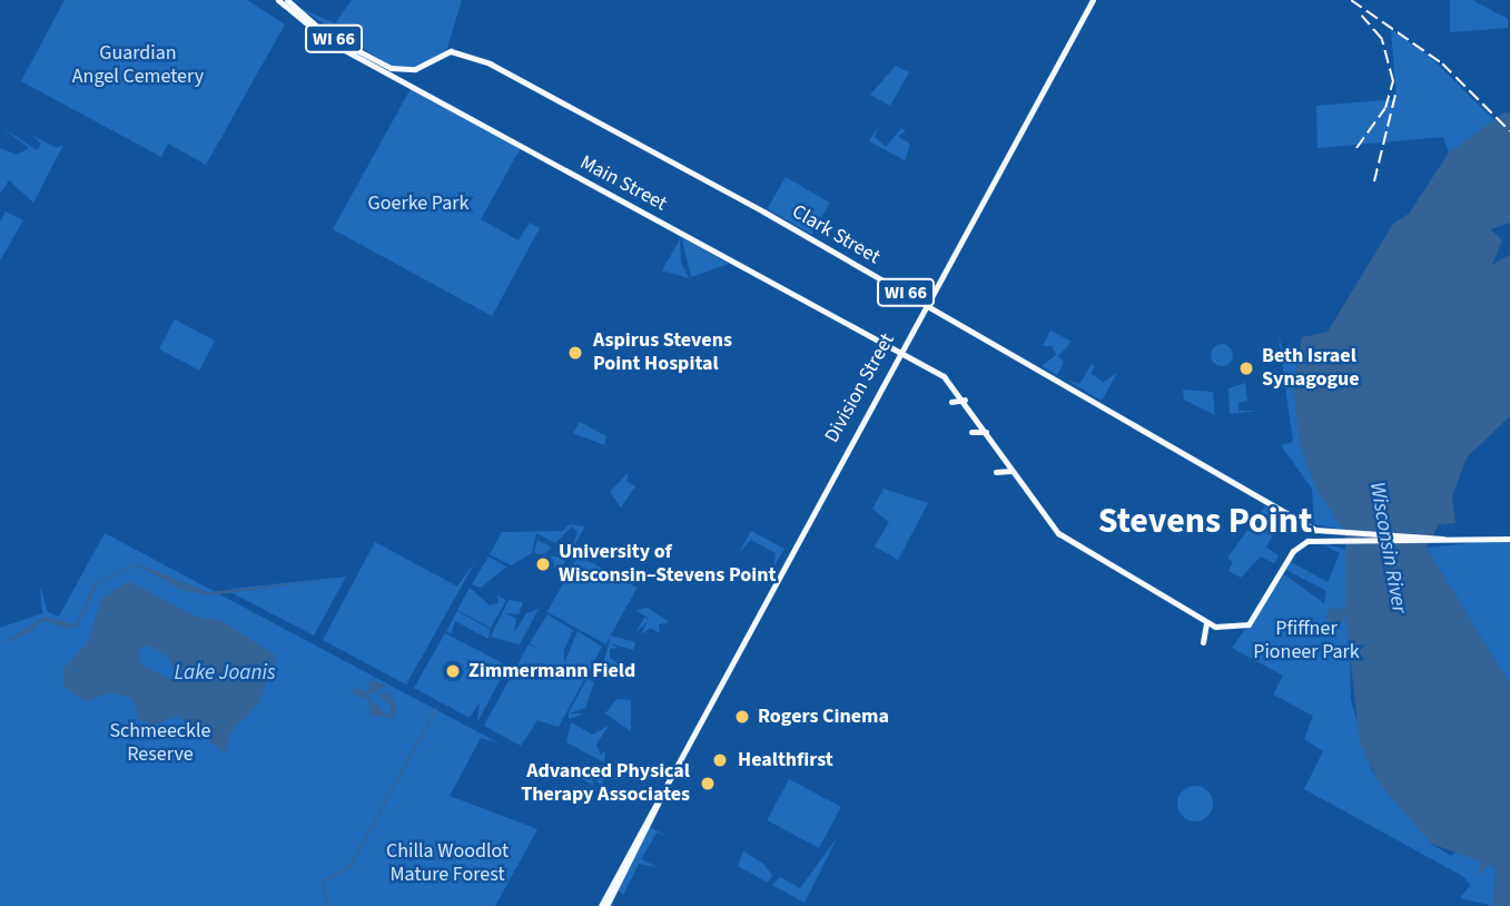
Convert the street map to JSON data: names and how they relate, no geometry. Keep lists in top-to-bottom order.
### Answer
{
  "streets": {
    "main road": [
      "WI 66",
      "Main Street",
      "Clark Street",
      "Division Street"
    ]
  },
  "crossings": [
    ["WI 66", "Main Street"],
    ["WI 66", "Clark Street"],
    ["Main Street", "Division Street"],
    ["Clark Street", "Division Street"]
  ],
  "districts": ["Stevens Point"],
  "water": ["Wisconsin River", "Lake Joanis"],
  "parks": [
    "Guardian Angel Cemetery",
    "Goerke Park",
    "Pfiffner Pioneer Park",
    "Schmeeckle Reserve",
    "Chilla Woodlot Mature Forest"
  ],
  "places": [
    "Aspirus Stevens Point Hospital",
    "Beth Israel Synagogue",
    "University of Wisconsin–Stevens Point",
    "Zimmermann Field",
    "Rogers Cinema",
    "Healthfirst",
    "Advanced Physical Therapy Associates"
  ]
}
